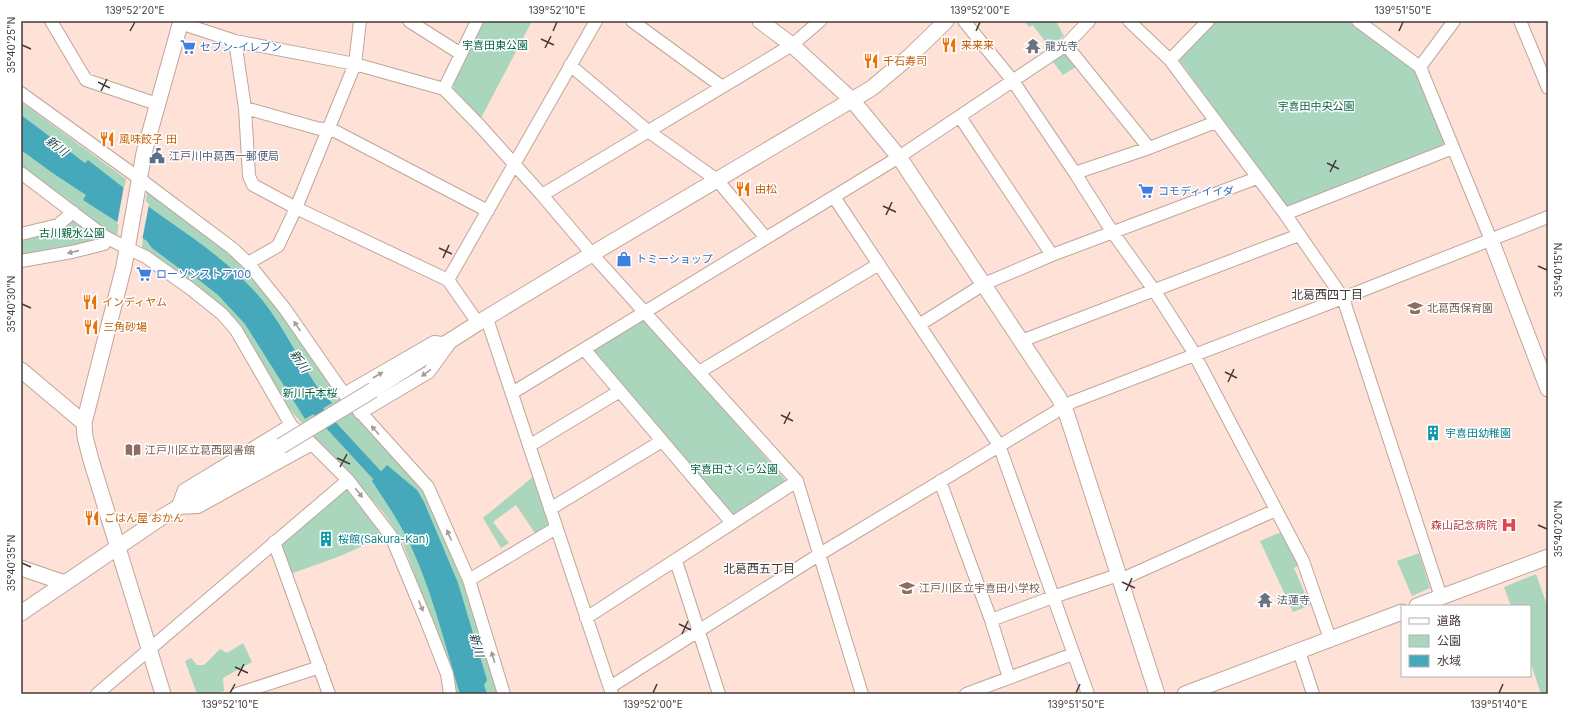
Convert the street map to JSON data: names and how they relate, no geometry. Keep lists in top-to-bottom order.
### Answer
{
  "districts": ["北葛西四丁目", "北葛西五丁目"],
  "water": ["新川"],
  "parks": [
    "宇喜田東公園",
    "宇喜田中央公園",
    "古川親水公園",
    "新川千本桜",
    "宇喜田さくら公園"
  ],
  "places": {
    "restaurant": [
      "来来来",
      "千石寿司",
      "風味餃子 田",
      "由松",
      "インディヤム",
      "三角砂場",
      "ごはん屋 おかん"
    ],
    "temple": ["龍光寺", "法蓮寺"],
    "supermarket": ["セブン-イレブン", "コモディイイダ", "ローソンストア100"],
    "public building": ["江戸川中葛西一郵便局"],
    "shop": ["トミーショップ"],
    "school or university": ["北葛西保育園", "江戸川区立宇喜田小学校"],
    "building": ["宇喜田幼稚園", "桜館(Sakura-Kan)"],
    "library": ["江戸川区立葛西図書館"],
    "hospital": ["森山記念病院"]
  },
  "legend": ["道路", "公園", "水域"],
  "coordinates": [
    "139°52'20\"E",
    "139°52'10\"E",
    "139°52'00\"E",
    "139°51'50\"E",
    "35°40'25\"N",
    "35°40'15\"N",
    "35°40'30\"N",
    "35°40'20\"N",
    "35°40'35\"N",
    "139°51'40\"E"
  ]
}
